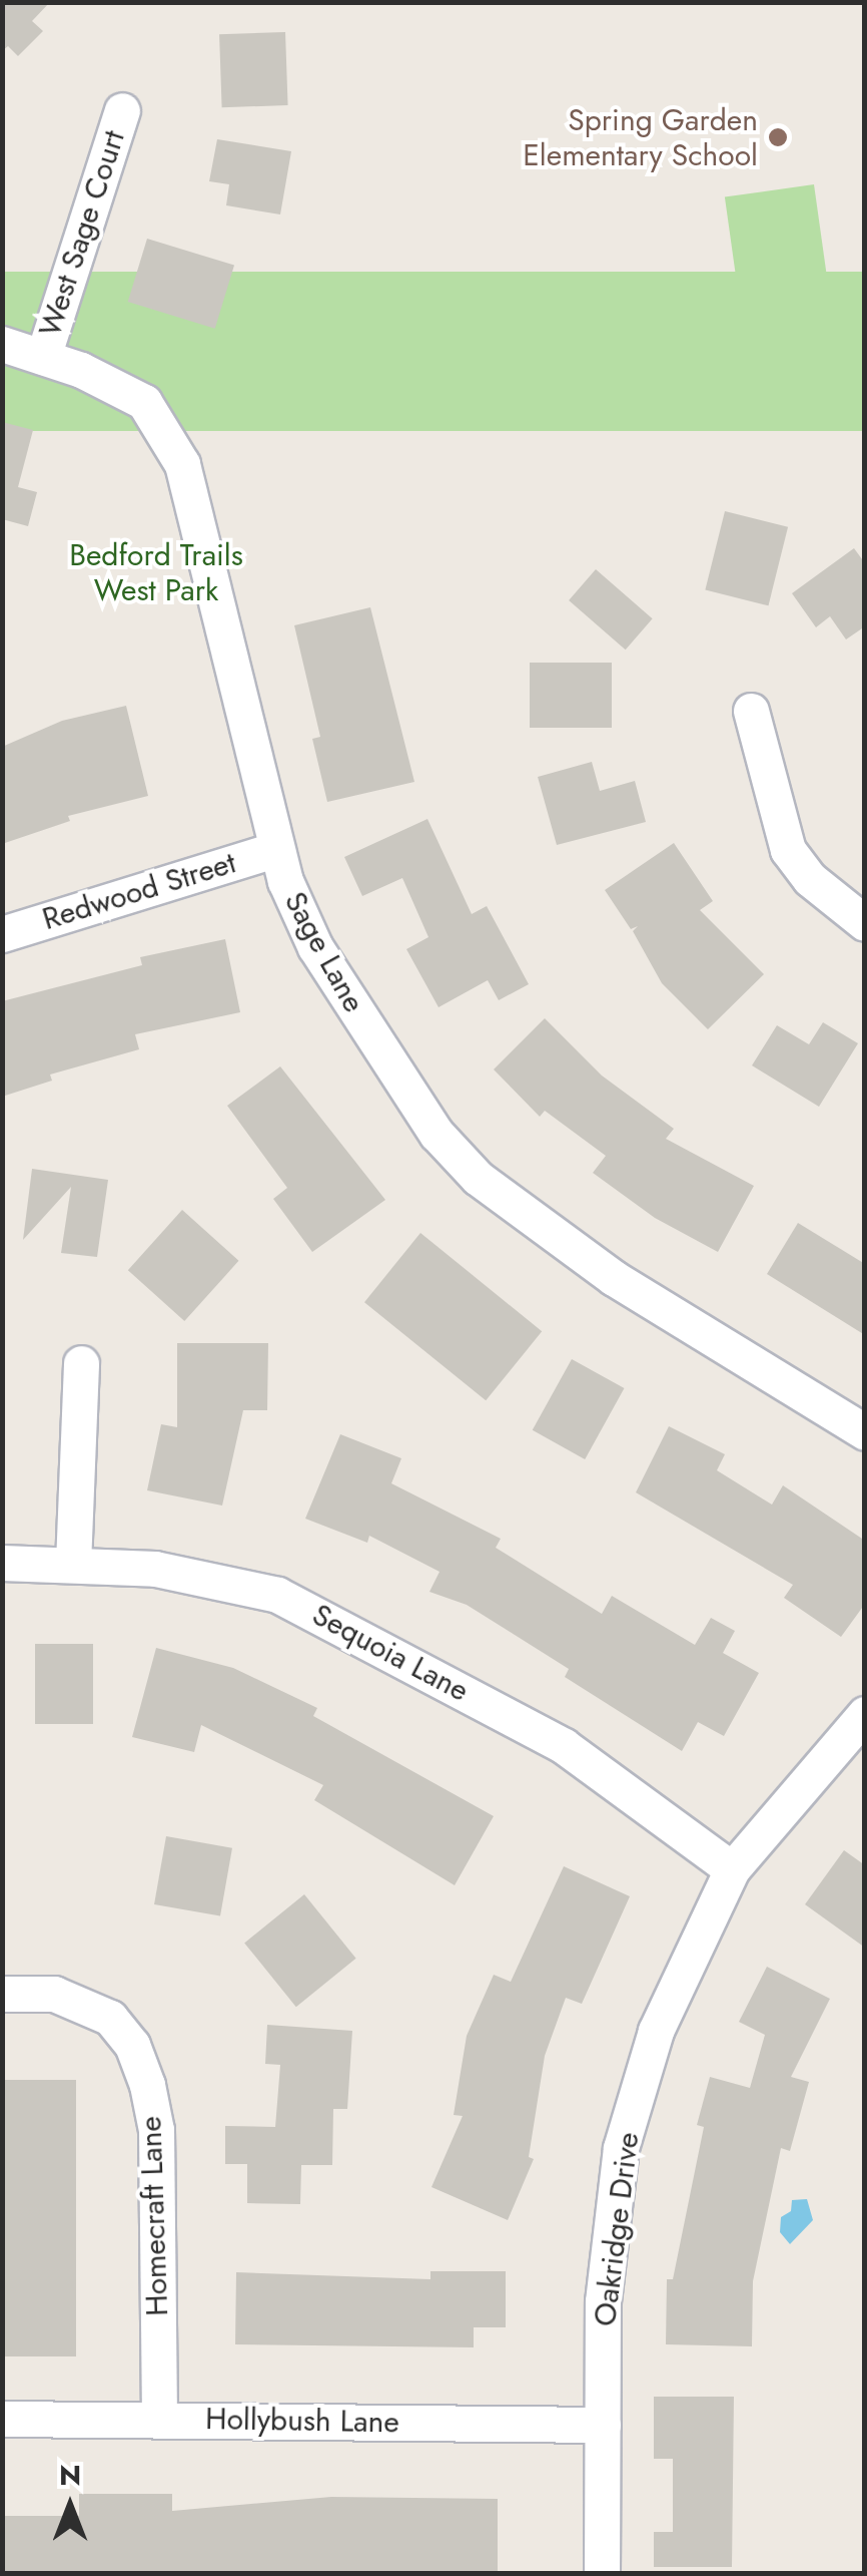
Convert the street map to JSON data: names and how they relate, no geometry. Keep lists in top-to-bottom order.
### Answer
{
  "streets": {
    "street": [
      "West Sage Court",
      "Redwood Street",
      "Sage Lane",
      "Sequoia Lane",
      "Homecraft Lane",
      "Oakridge Drive",
      "Hollybush Lane"
    ]
  },
  "crossings": [
    ["West Sage Court", "Sage Lane"],
    ["Redwood Street", "Sage Lane"],
    ["Sequoia Lane", "Oakridge Drive"],
    ["Homecraft Lane", "Hollybush Lane"],
    ["Oakridge Drive", "Hollybush Lane"]
  ],
  "parks": ["Bedford Trails West Park"],
  "places": ["Spring Garden Elementary School"],
  "north": "top"
}
